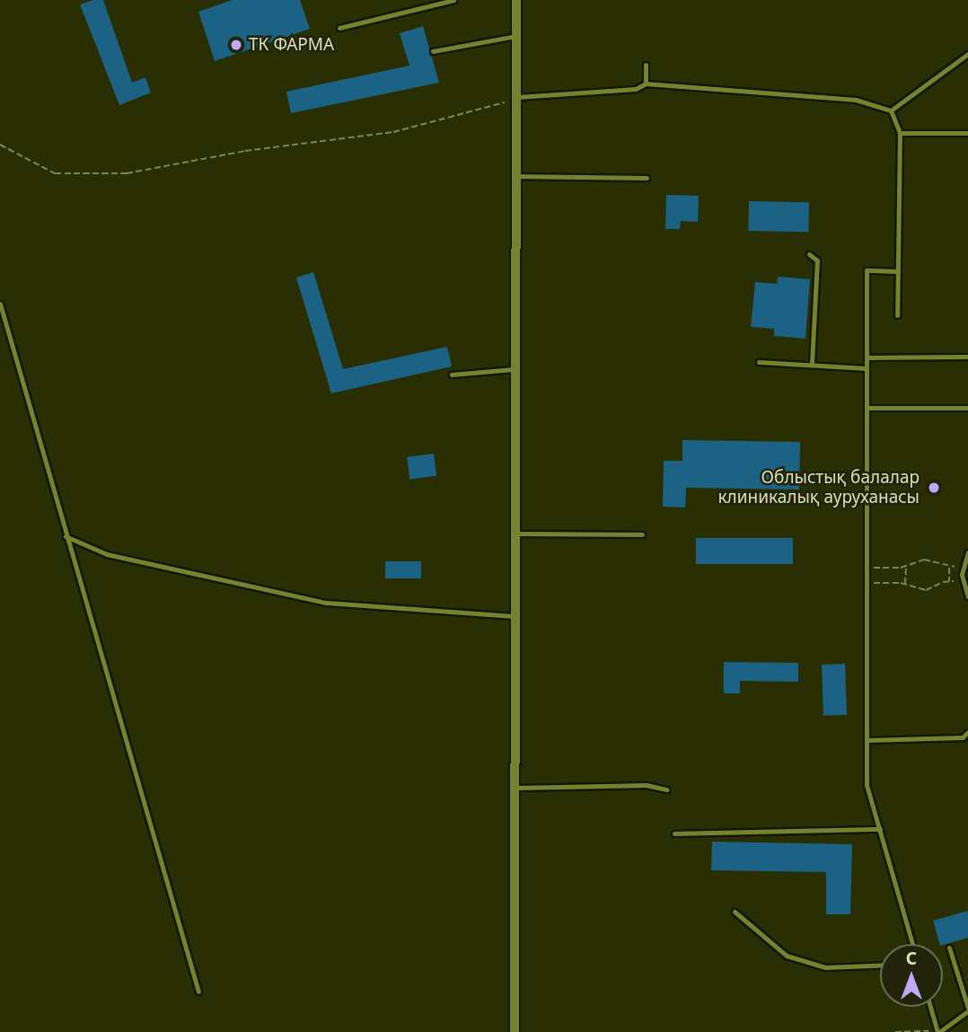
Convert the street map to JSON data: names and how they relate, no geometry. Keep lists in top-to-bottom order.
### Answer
{
  "places": ["ТК ФАРМА", "Облыстық балалар клиникалық ауруханасы"],
  "north": "top"
}
